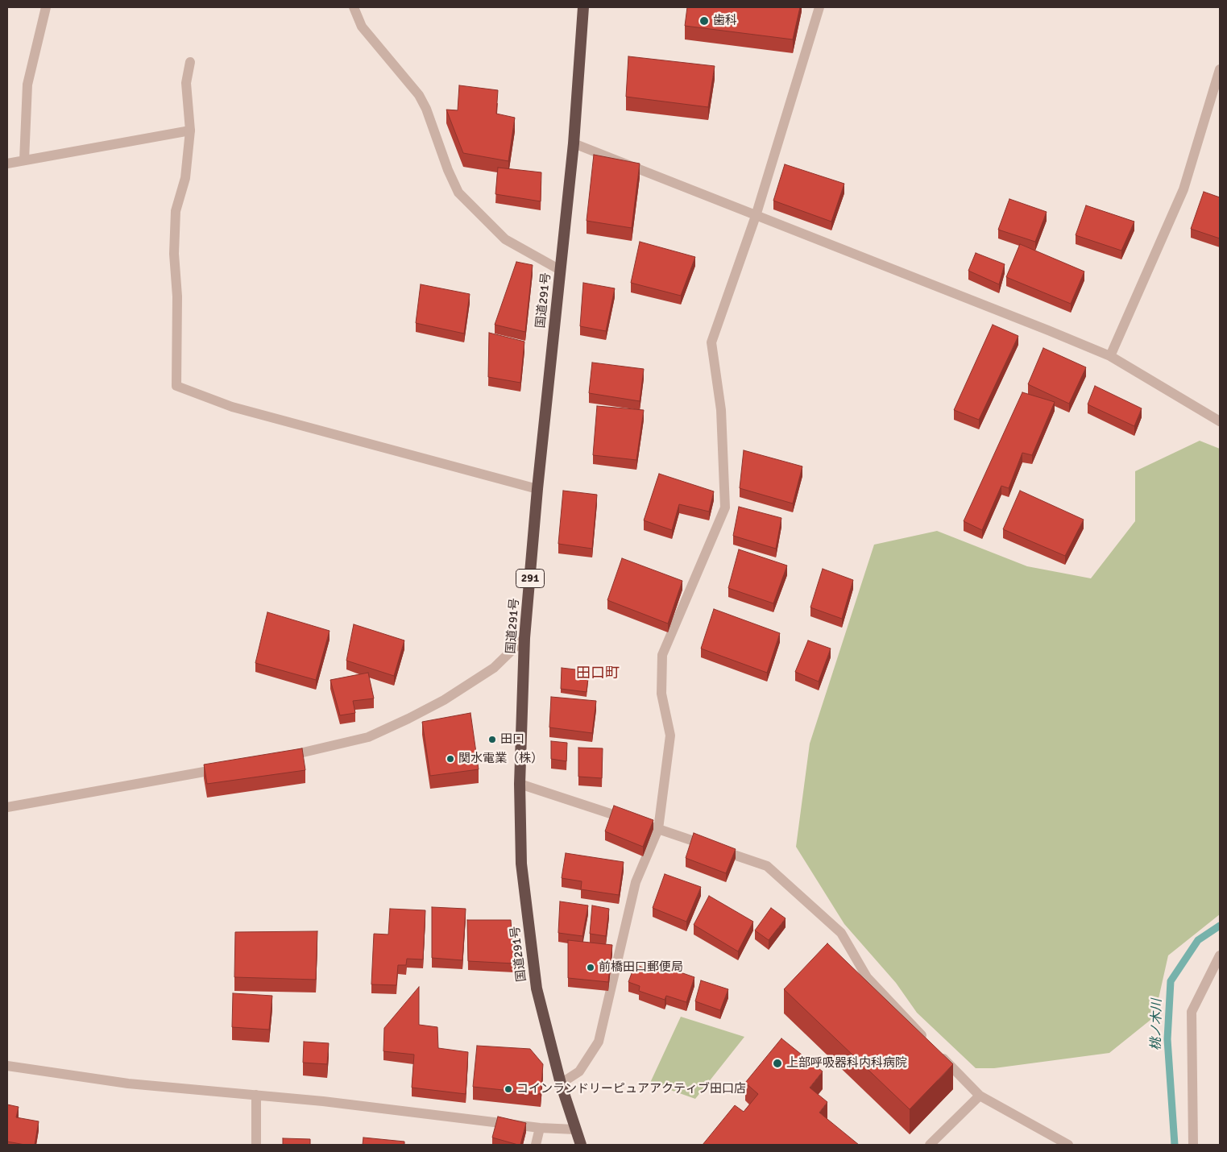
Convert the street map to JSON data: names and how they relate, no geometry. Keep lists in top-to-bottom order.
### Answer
{
  "streets": {
    "highway": ["国道291号", "291"]
  },
  "districts": ["田口町"],
  "water": ["桃ノ木川"],
  "places": [
    "歯科",
    "田口",
    "関水電業（株）",
    "前橋田口郵便局",
    "上部呼吸器科内科病院",
    "コインランドリーピュアアクティブ田口店"
  ]
}
